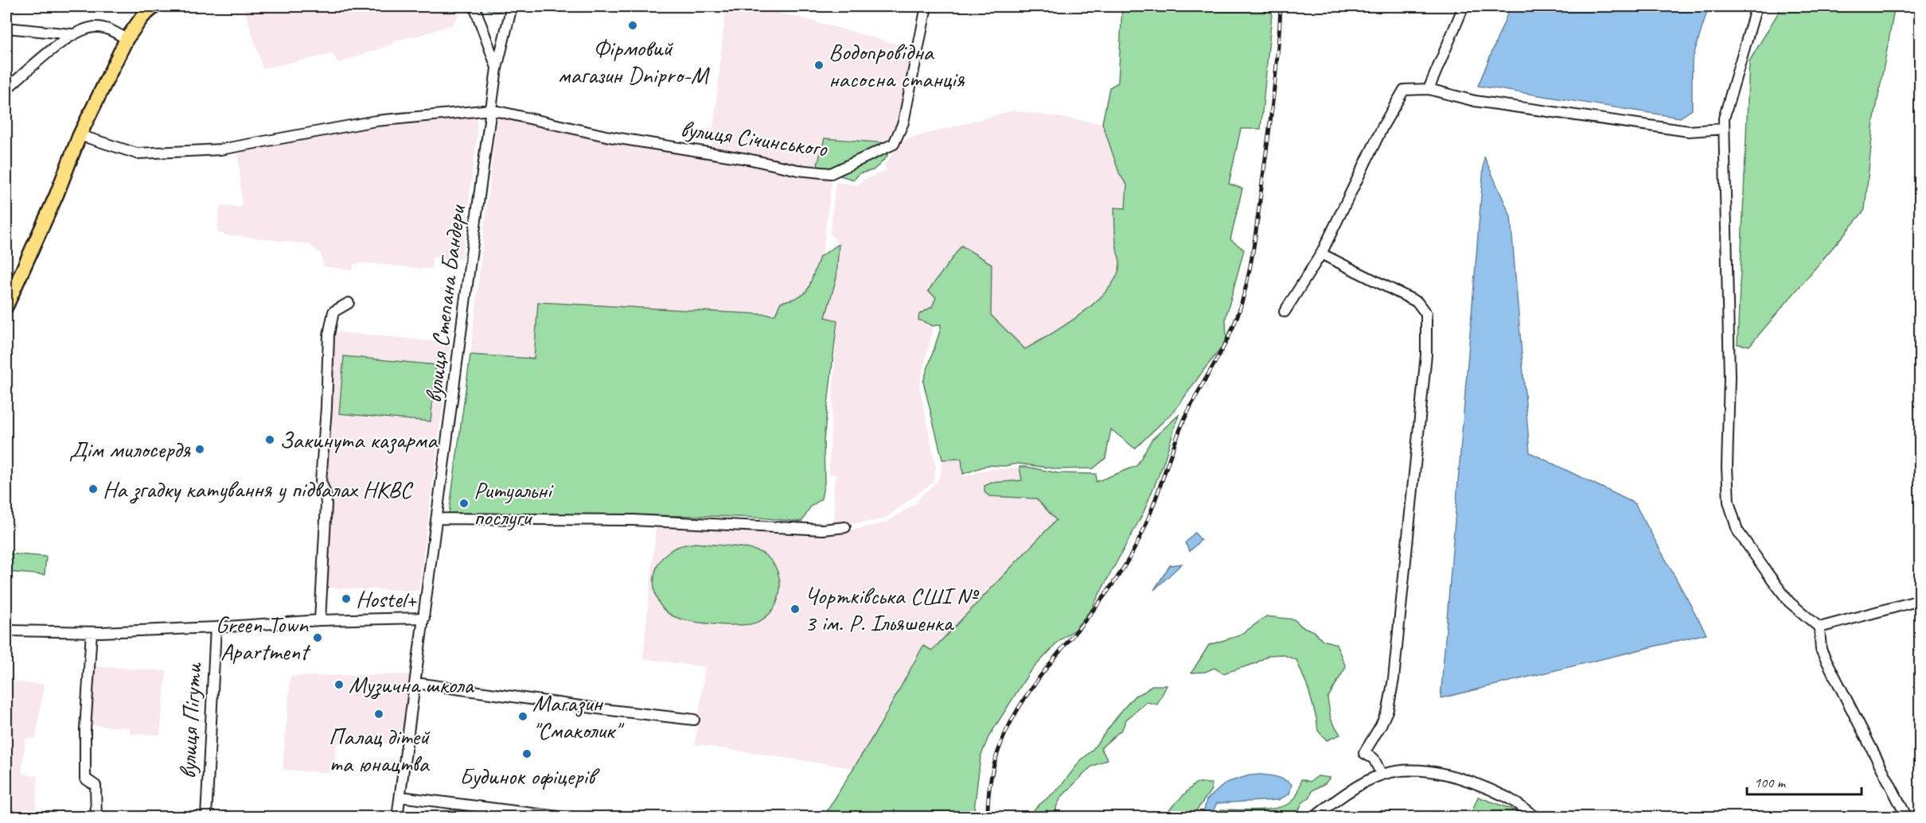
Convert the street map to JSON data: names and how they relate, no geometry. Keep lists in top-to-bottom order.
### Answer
{
  "streets": {
    "street": ["вулиця Січинського", "вулиця Степана Бандери", "вулиця Пігути"]
  },
  "crossings": [
    ["вулиця Січинського", "вулиця Степана Бандери"]
  ],
  "places": [
    "Фірмовий магазин Dnipro-M",
    "Водопровідна насосна станція",
    "Закинута казарма",
    "Дім милосердя",
    "На згадку катування у підвалах НКВС",
    "Ритуальні послуги",
    "Hostel+",
    "Чортківська СШІ № 3 ім. Р. Ільяшенка",
    "Green Town Apartment",
    "Музична школа",
    "Палац дітей та юнацтва",
    "Магазин \"Смаколик\"",
    "Будинок офіцерів"
  ],
  "scale_bar": "100 m"
}
